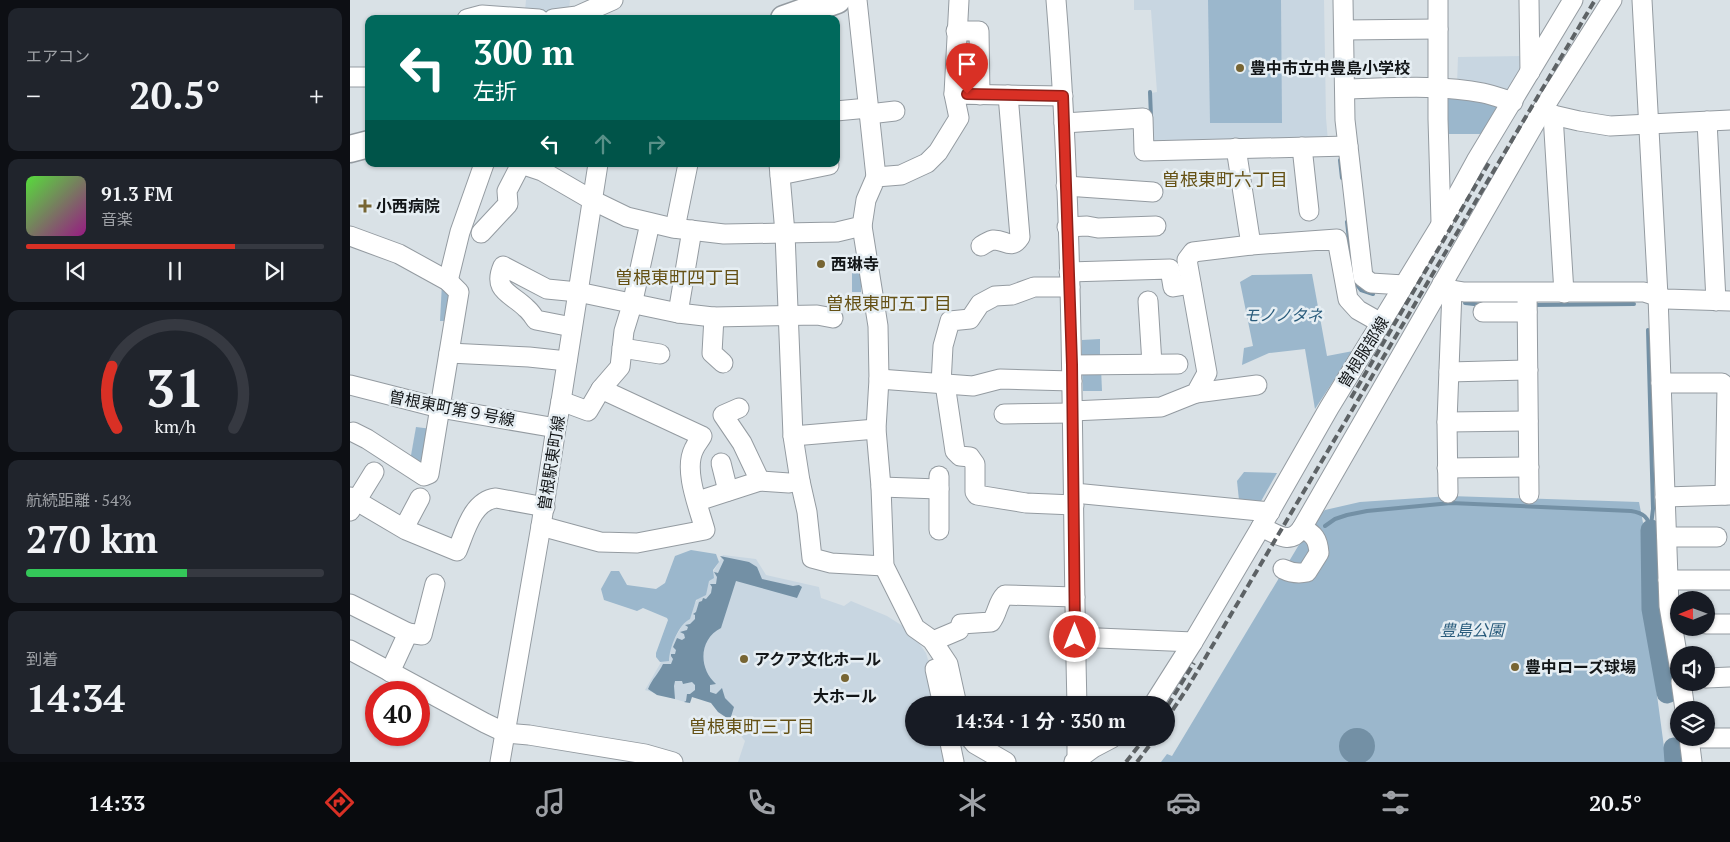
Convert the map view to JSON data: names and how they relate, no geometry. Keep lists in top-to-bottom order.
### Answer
{
  "streets": {
    "street": ["曽根服部線", "曽根東町第９号線", "曽根駅東町線"]
  },
  "crossings": [
    ["曽根東町第９号線", "曽根駅東町線"]
  ],
  "districts": [
    "曽根東町六丁目",
    "曽根東町四丁目",
    "曽根東町五丁目",
    "曽根東町三丁目"
  ],
  "parks": ["モノノタネ", "豊島公園"],
  "places": {
    "other": [
      "豊中市立中豊島小学校",
      "西琳寺",
      "アクア文化ホール",
      "豊中ローズ球場",
      "大ホール"
    ],
    "health": ["小西病院"]
  },
  "north": "left",
  "page": {
    "tile": [
      "エアコン",
      ["航続距離 · 54%", "270 km"],
      ["到着", "14:34"]
    ],
    "turn": ["300 m", "左折"],
    "heat": ["−", "20.5°", "+"],
    "song": ["91.3 FM", "音楽"],
    "limit": "40",
    "trip": "14:34 · 1 分 · 350 m",
    "tabs": ["14:33", "20.5°"],
    "gauge": ["31", "km/h"]
  }
}
